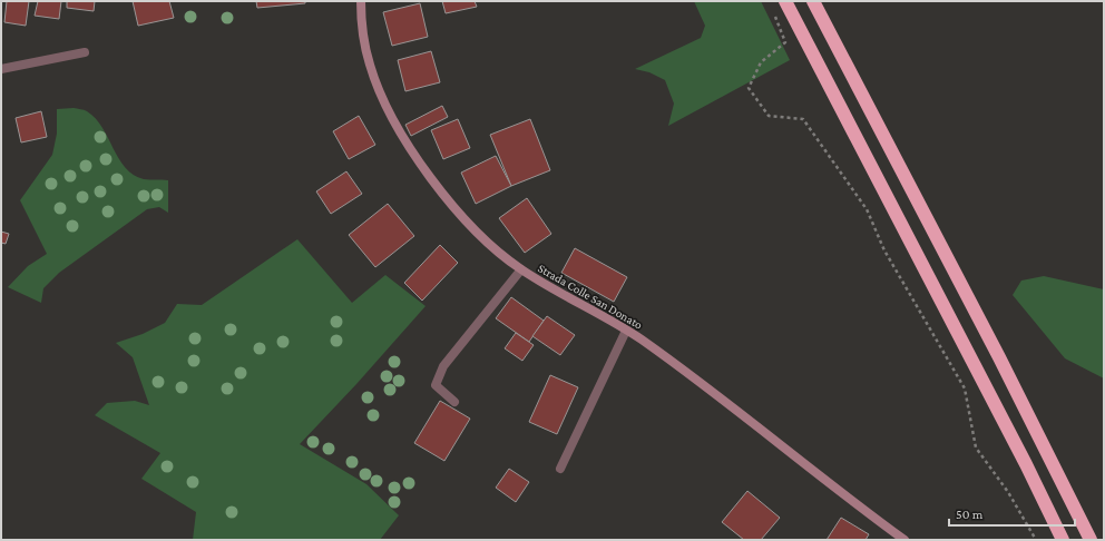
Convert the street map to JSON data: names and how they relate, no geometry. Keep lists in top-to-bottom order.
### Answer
{
  "streets": {
    "street": ["Strada Colle San Donato"]
  },
  "scale_bar": "50 m"
}
